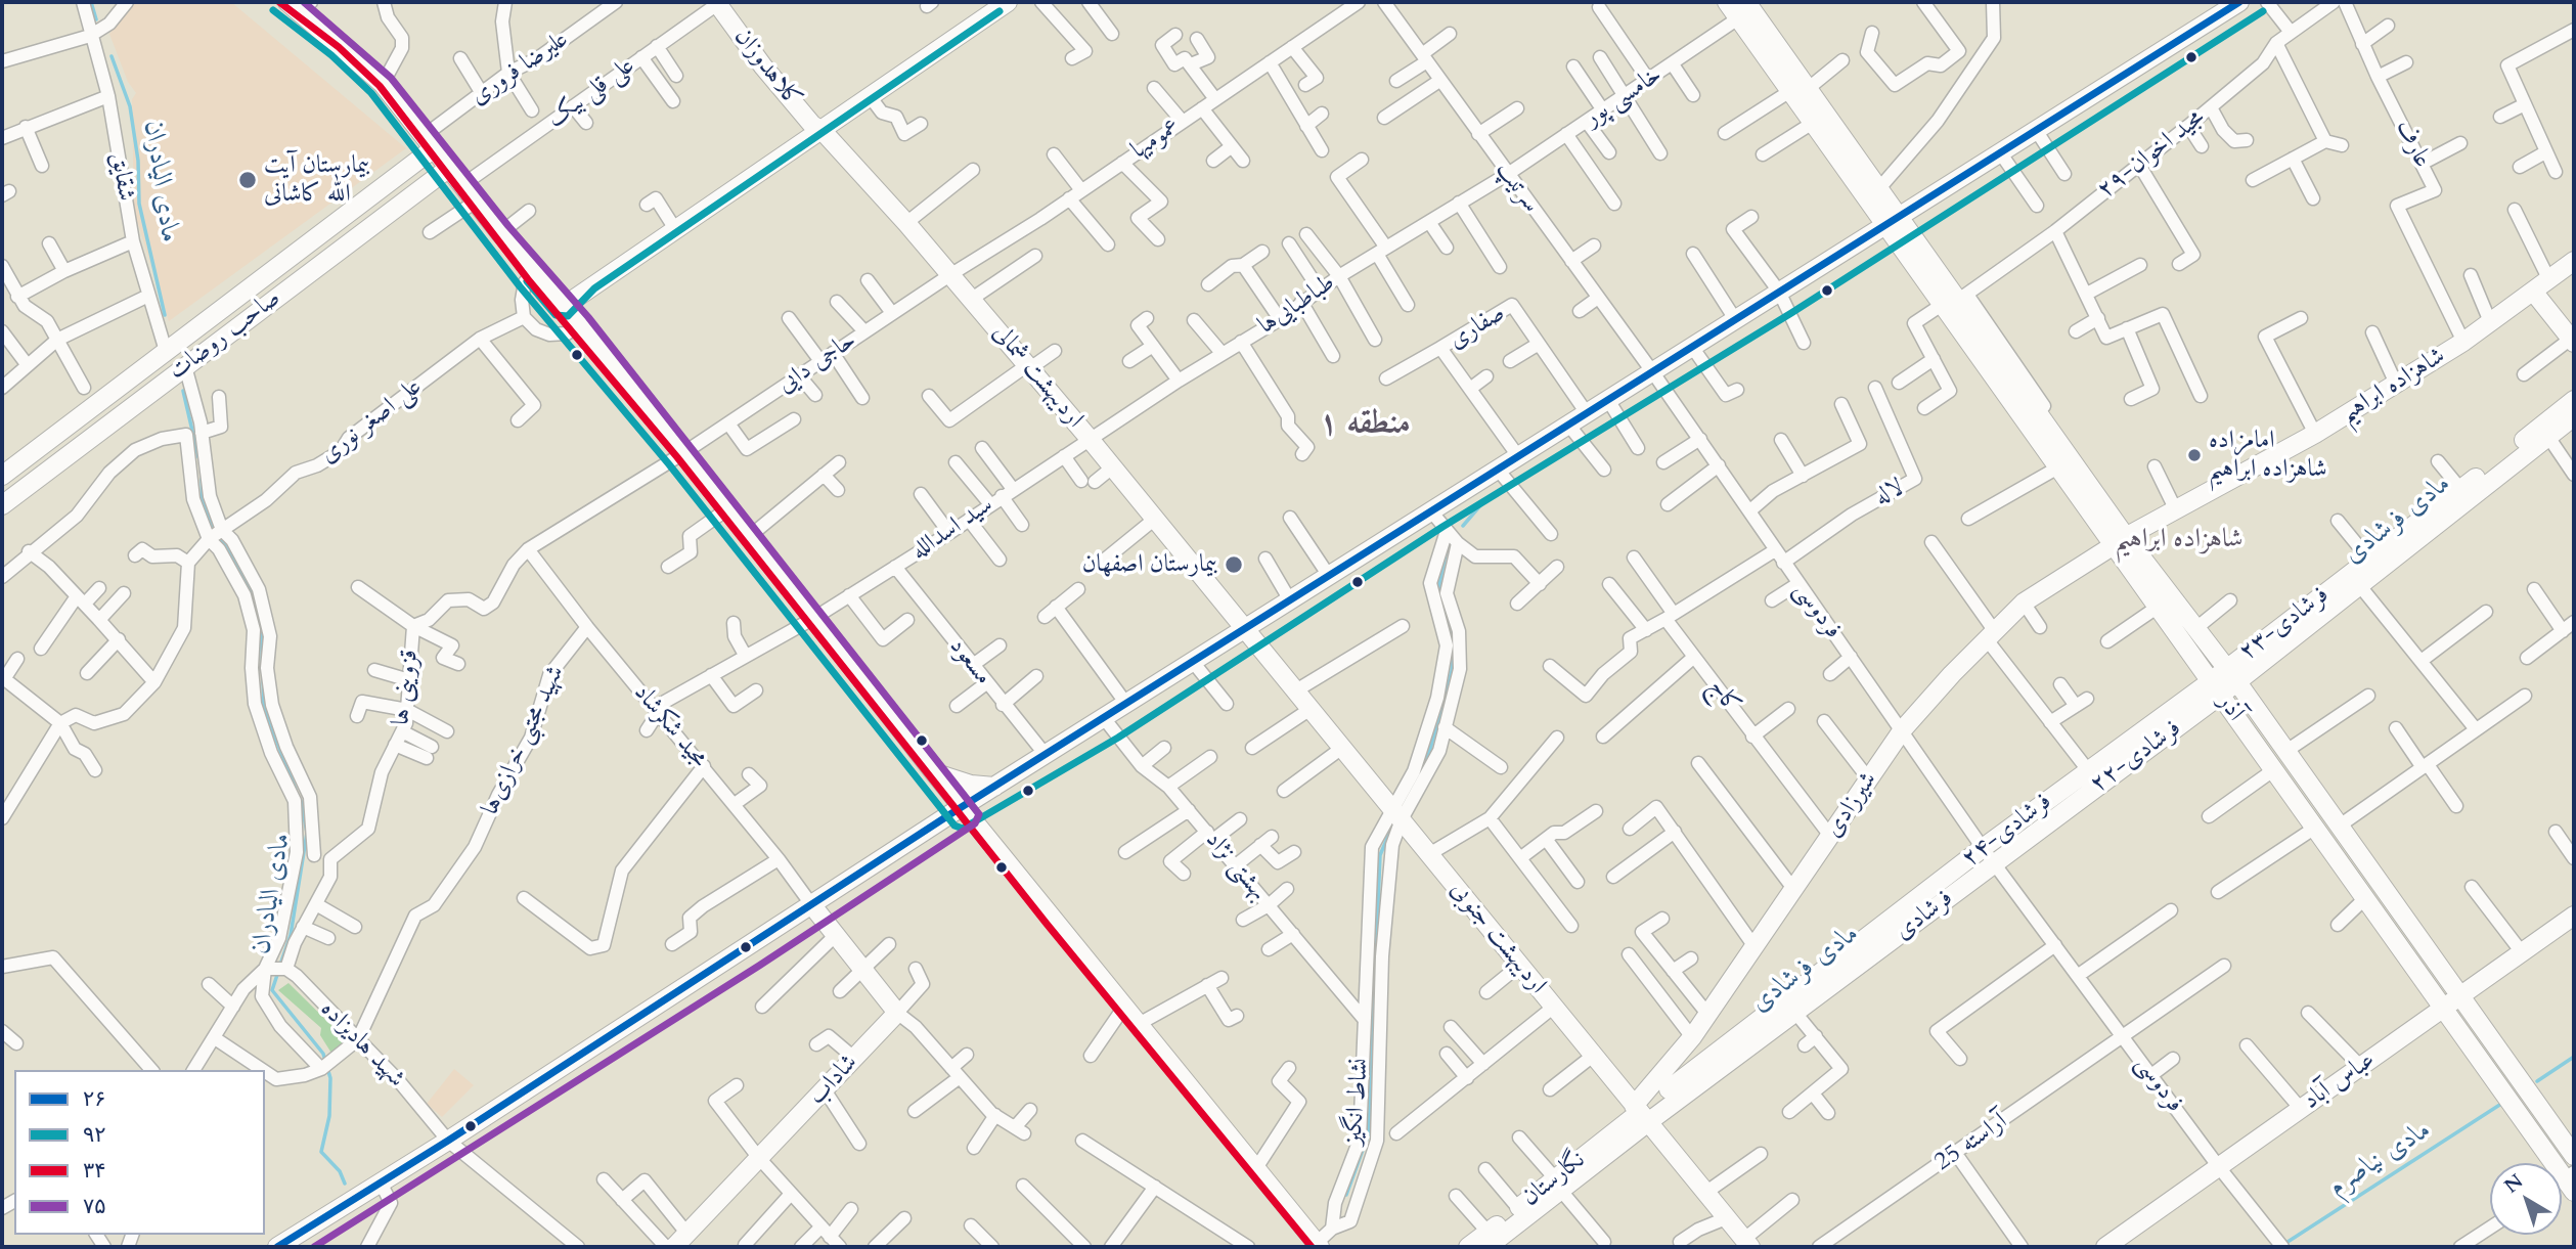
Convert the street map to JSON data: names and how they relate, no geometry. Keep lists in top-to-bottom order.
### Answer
{
  "streets": {
    "main road": [
      "کلاهدوزان",
      "صاحب روضات",
      "اردیبهشت شمالی",
      "شاهزاده ابراهیم",
      "۲۳-فرشادی",
      "آذر",
      "۲۲-فرشادی",
      "شیرزادی",
      "۲۴-فرشادی",
      "اردیبهشت جنوبی",
      "شاداب",
      "عباس آباد",
      "نگارستان"
    ],
    "street": [
      "علیرضا فروری",
      "علی قلی بیک",
      "خامسی پور",
      "عمومیها",
      "عارف",
      "۲۹-مجید اخوان",
      "شقایق",
      "سرتیپ",
      "طباطبایی‌ها",
      "صفاری",
      "حاجی دایی",
      "علی اصغر نوری",
      "لاله",
      "سید اسدالله",
      "فردوسی",
      "مسعود",
      "قزوینی ها",
      "کاج",
      "مجید شکرشاد",
      "شهید مجتبی خرازی‌ها",
      "بهشتی نژاد",
      "شهید هادیزاده",
      "نشاط انگیز",
      "آراسته 25"
    ]
  },
  "crossings": [
    ["علیرضا فروری", "صاحب روضات"],
    ["کلاهدوزان", "علی قلی بیک"],
    ["کلاهدوزان", "اردیبهشت شمالی"],
    ["خامسی پور", "سرتیپ"],
    ["خامسی پور", "طباطبایی‌ها"],
    ["عمومیها", "حاجی دایی"],
    ["عمومیها", "اردیبهشت شمالی"],
    ["عارف", "شاهزاده ابراهیم"],
    ["۲۹-مجید اخوان", "آذر"],
    ["شقایق", "صاحب روضات"],
    ["سرتیپ", "طباطبایی‌ها"],
    ["سرتیپ", "فردوسی"],
    ["طباطبایی‌ها", "اردیبهشت شمالی"],
    ["طباطبایی‌ها", "سید اسدالله"],
    ["حاجی دایی", "اردیبهشت شمالی"],
    ["حاجی دایی", "قزوینی ها"],
    ["اردیبهشت شمالی", "سید اسدالله"],
    ["اردیبهشت شمالی", "اردیبهشت جنوبی"],
    ["شاهزاده ابراهیم", "آذر"],
    ["شاهزاده ابراهیم", "شیرزادی"],
    ["لاله", "فردوسی"],
    ["سید اسدالله", "مسعود"],
    ["سید اسدالله", "مجید شکرشاد"],
    ["فردوسی", "۲۲-فرشادی"],
    ["فردوسی", "شیرزادی"],
    ["فردوسی", "۲۴-فرشادی"],
    ["فردوسی", "عباس آباد"],
    ["فردوسی", "آراسته 25"],
    ["۲۳-فرشادی", "آذر"],
    ["۲۳-فرشادی", "۲۴-فرشادی"],
    ["قزوینی ها", "مجید شکرشاد"],
    ["کاج", "شیرزادی"],
    ["آذر", "۲۲-فرشادی"],
    ["آذر", "شیرزادی"],
    ["آذر", "۲۴-فرشادی"],
    ["آذر", "عباس آباد"],
    ["مجید شکرشاد", "شهید مجتبی خرازی‌ها"],
    ["شهید مجتبی خرازی‌ها", "شهید هادیزاده"],
    ["۲۲-فرشادی", "۲۴-فرشادی"],
    ["شیرزادی", "اردیبهشت جنوبی"],
    ["شیرزادی", "نگارستان"],
    ["بهشتی نژاد", "نشاط انگیز"],
    ["اردیبهشت جنوبی", "نشاط انگیز"],
    ["اردیبهشت جنوبی", "نگارستان"]
  ],
  "districts": ["منطقه ۱", "شاهزاده ابراهیم"],
  "water": ["مادی الیادران", "مادی فرشادی", "مادی نیاصرم"],
  "places": ["بیمارستان آیت الله کاشانی", "امامزاده شاهزاده ابراهیم", "بیمارستان اصفهان"],
  "lines": [
    "transit line ۲۶",
    "transit line ۳۴",
    "transit line ۷۵",
    "transit line ۹۲"
  ],
  "legend": [
    "۲۶",
    "۹۲",
    "۳۴",
    "۷۵"
  ],
  "north": "top left"
}
